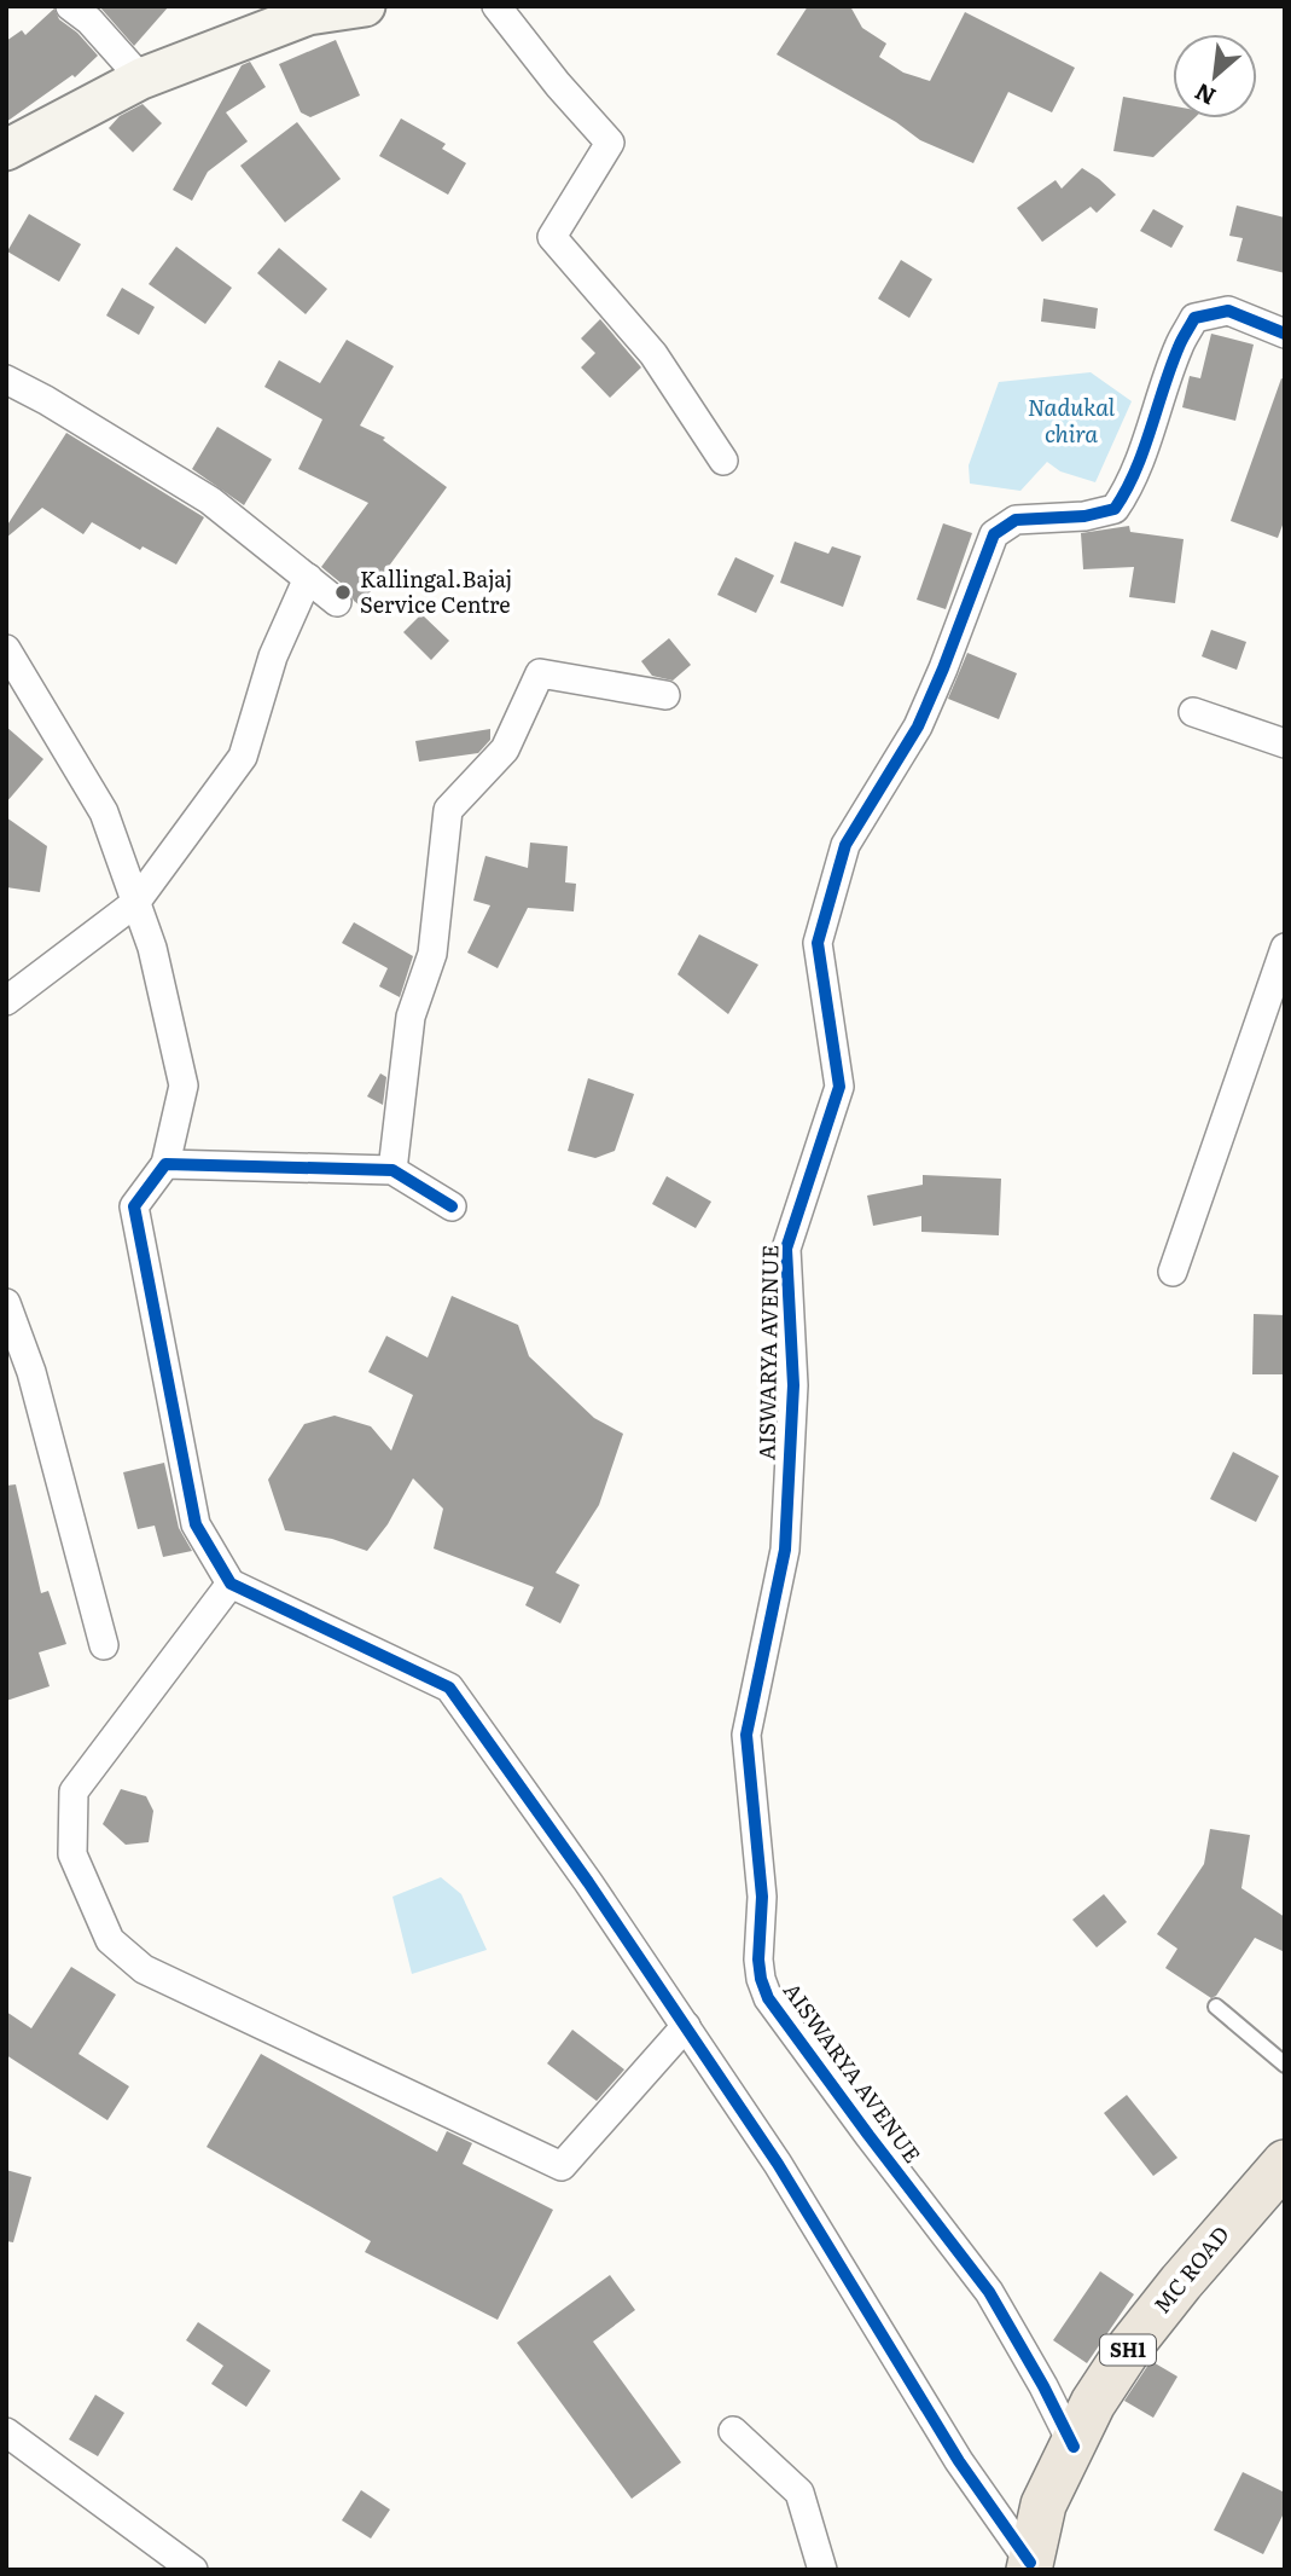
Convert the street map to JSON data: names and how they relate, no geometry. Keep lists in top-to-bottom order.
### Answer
{
  "streets": {
    "main road": ["MC ROAD", "SH1"],
    "street": ["AISWARYA AVENUE"]
  },
  "crossings": [
    ["AISWARYA AVENUE", "MC ROAD"]
  ],
  "water": ["Nadukal chira"],
  "places": ["Kallingal.Bajaj Service Centre"],
  "north": "bottom left"
}
